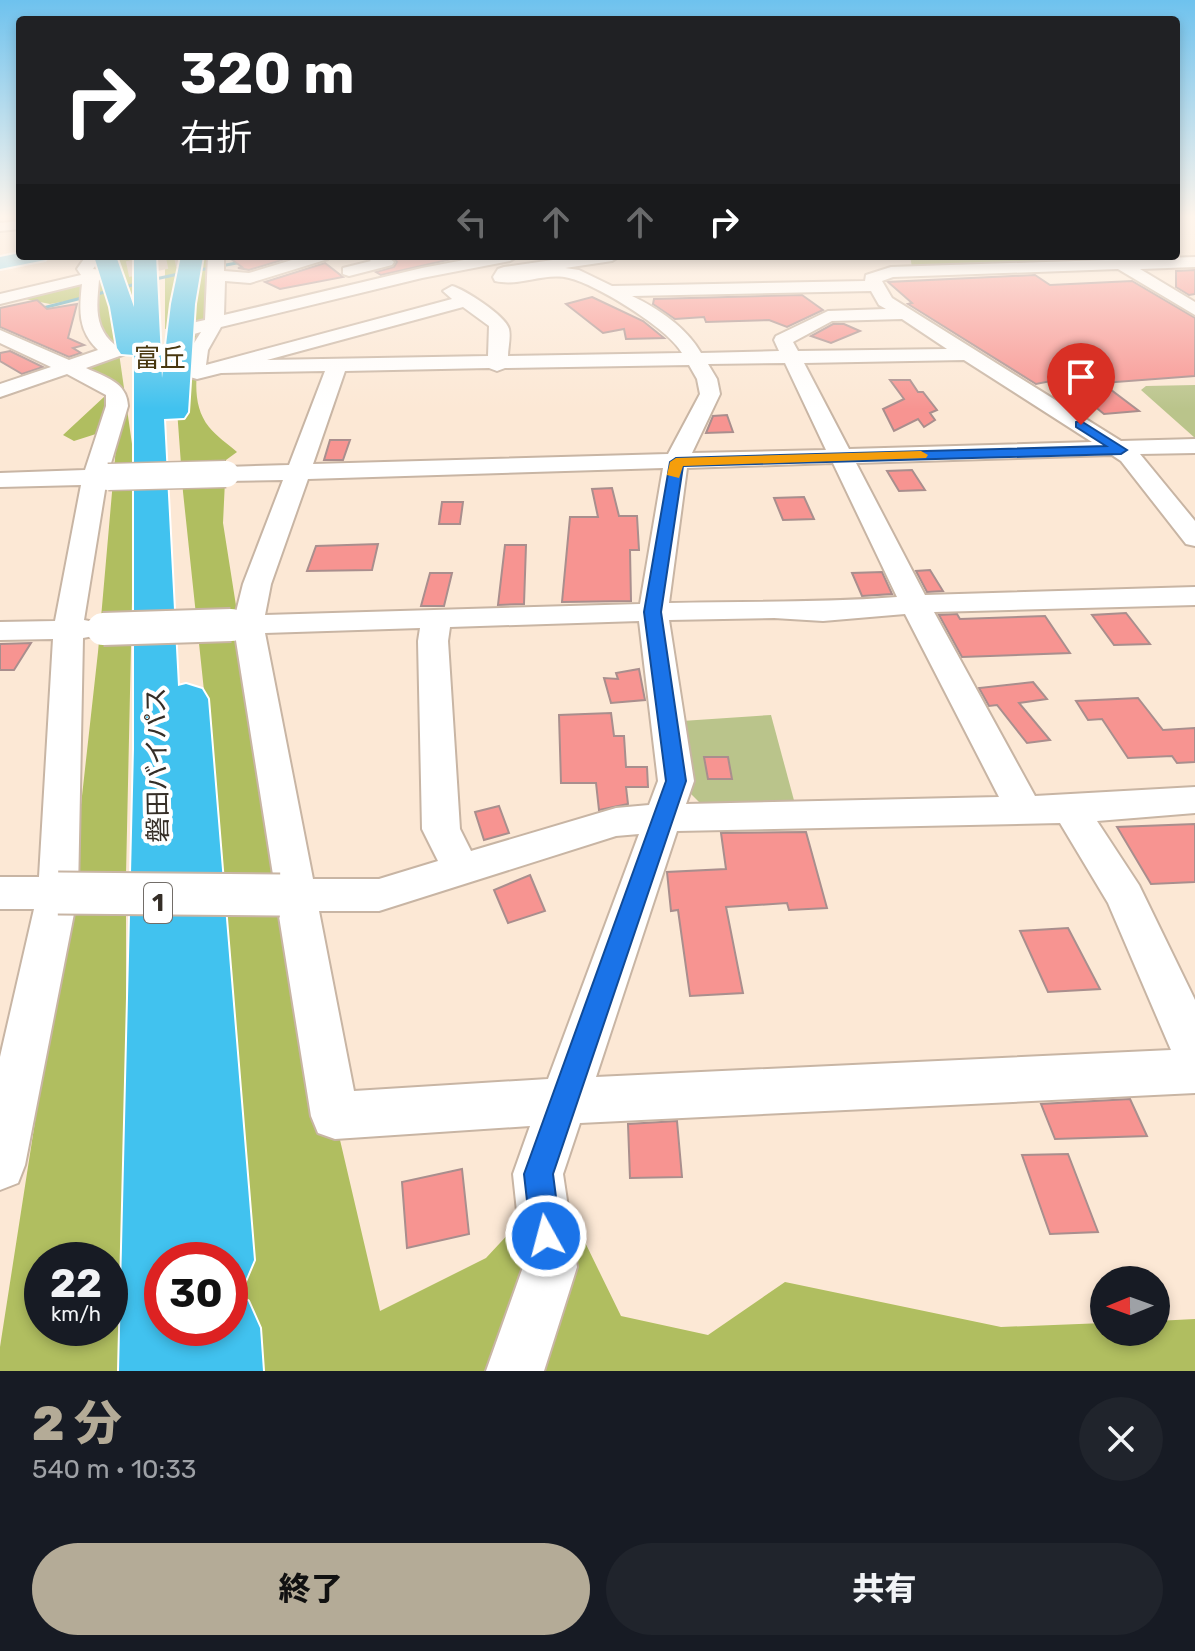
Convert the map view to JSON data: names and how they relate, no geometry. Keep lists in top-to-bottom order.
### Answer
{
  "streets": {
    "highway": ["磐田バイパス", "1"]
  },
  "crossings": [
    ["磐田バイパス", "1"]
  ],
  "districts": ["富丘"],
  "north": "left",
  "page": {
    "turn": ["320 m", "右折"],
    "speed": "22 km/h",
    "limit": "30",
    "heading": ["2 分", "540 m · 10:33"],
    "buttons": ["終了", "共有"]
  }
}
